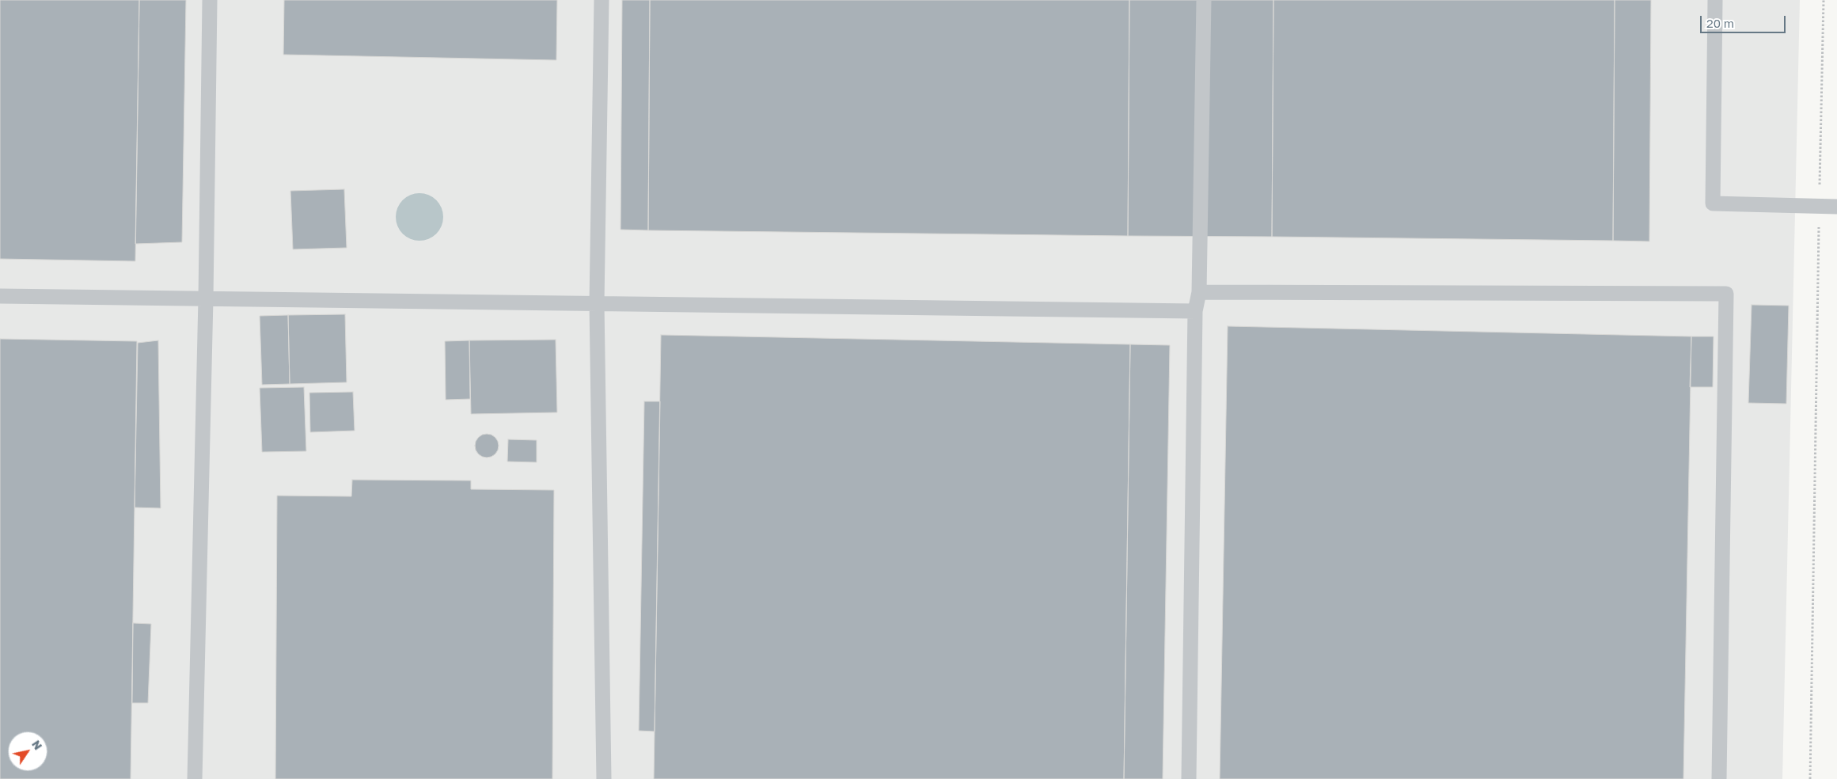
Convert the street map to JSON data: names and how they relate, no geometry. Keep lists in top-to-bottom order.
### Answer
{
  "scale_bar": "20 m",
  "north": "top right"
}
